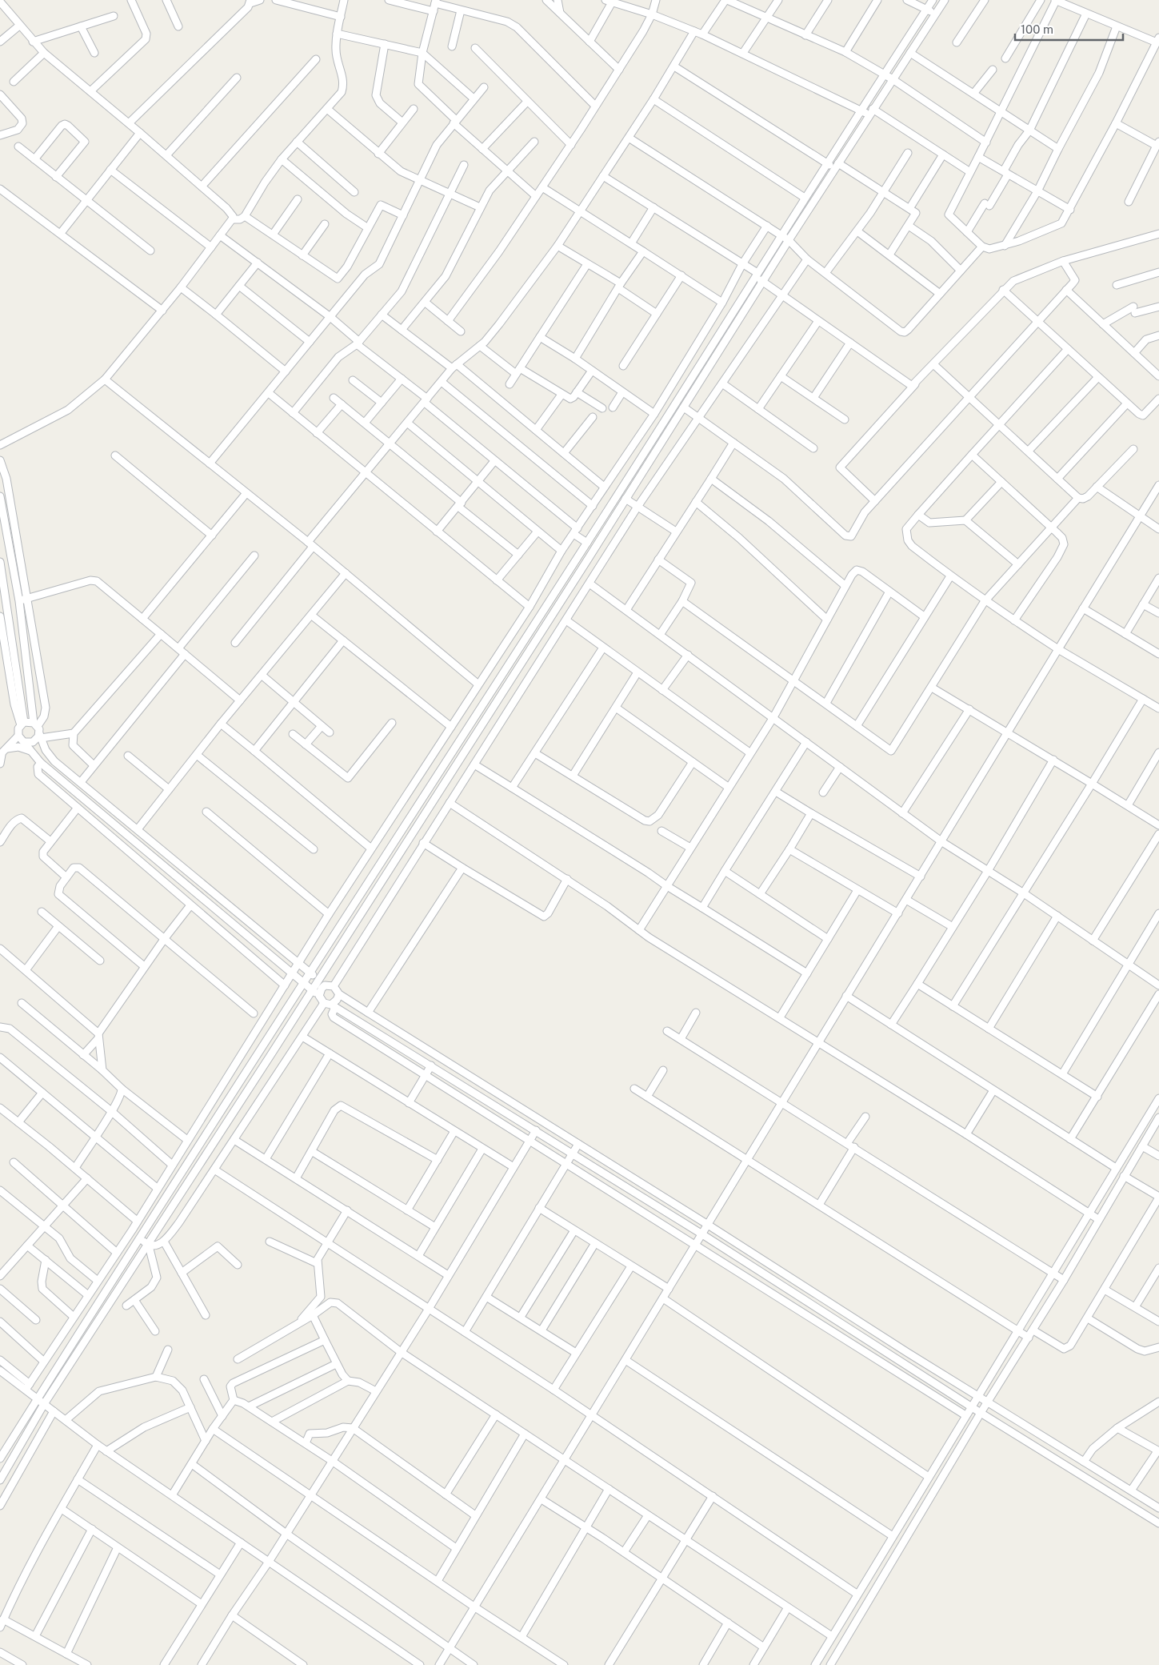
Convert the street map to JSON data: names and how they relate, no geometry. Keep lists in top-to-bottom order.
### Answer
{
  "scale_bar": "100 m"
}
